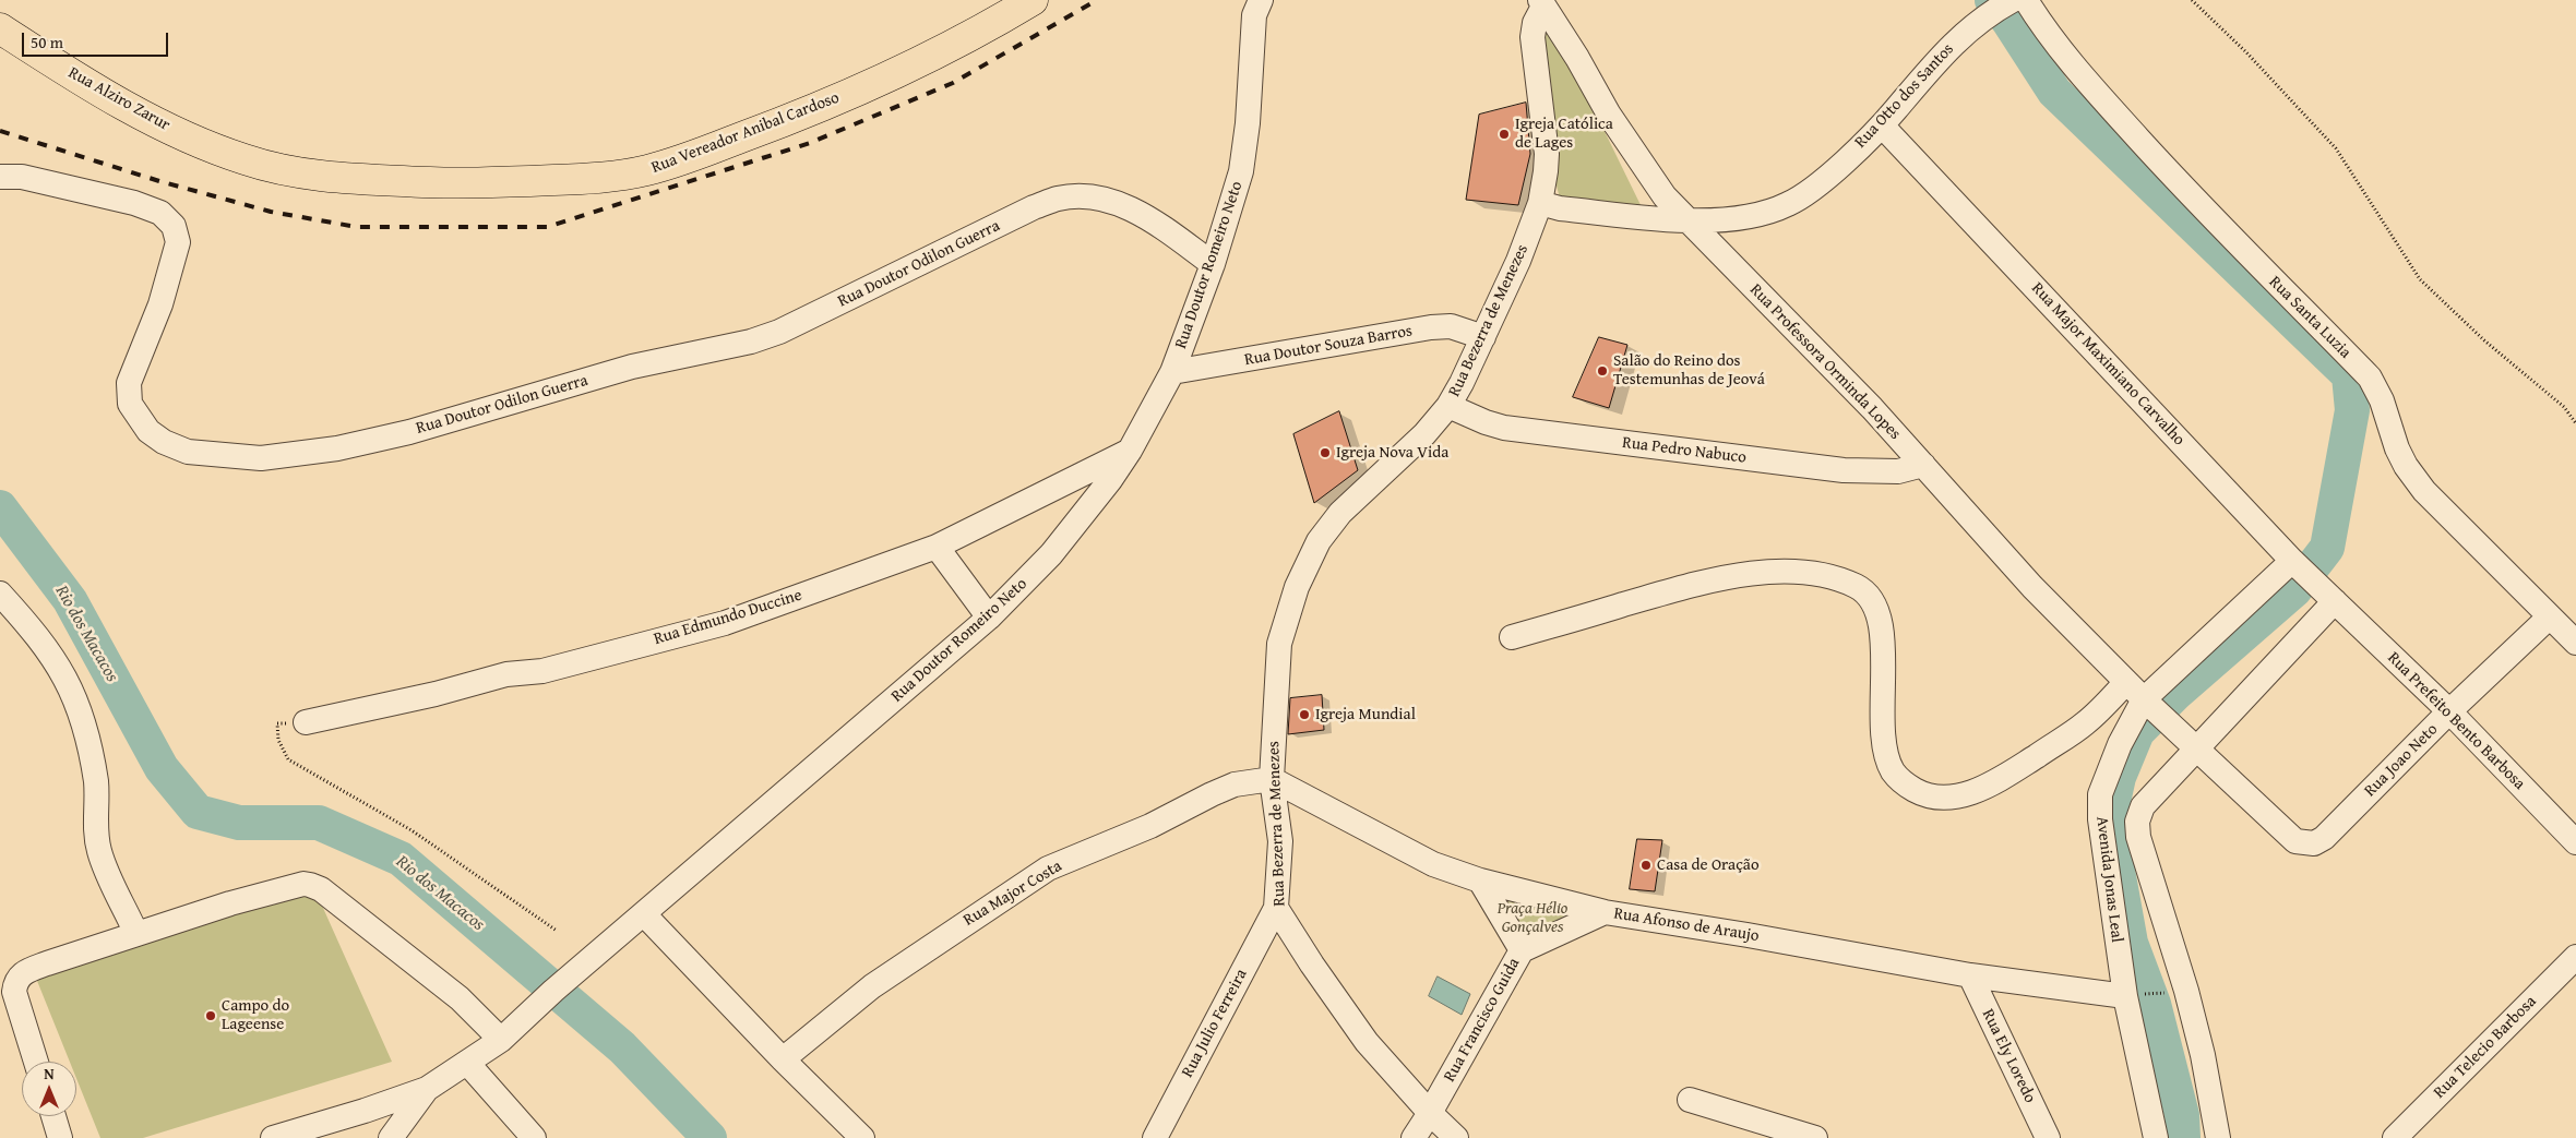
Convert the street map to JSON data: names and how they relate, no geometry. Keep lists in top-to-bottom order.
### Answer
{
  "streets": {
    "main road": ["Rua Alziro Zarur", "Rua Vereador Anibal Cardoso"],
    "street": [
      "Rua Otto dos Santos",
      "Rua Doutor Odilon Guerra",
      "Rua Doutor Romeiro Neto",
      "Rua Santa Luzia",
      "Rua Bezerra de Menezes",
      "Rua Doutor Souza Barros",
      "Rua Professora Orminda Lopes",
      "Rua Major Maximiano Carvalho",
      "Rua Pedro Nabuco",
      "Rua Edmundo Duccine",
      "Rua Prefeito Bento Barbosa",
      "Rua Joao Neto",
      "Avenida Jonas Leal",
      "Rua Major Costa",
      "Rua Afonso de Araujo",
      "Rua Francisco Guida",
      "Rua Julio Ferreira",
      "Rua Telecio Barbosa",
      "Rua Ely Loredo"
    ]
  },
  "crossings": [
    ["Rua Otto dos Santos", "Rua Santa Luzia"],
    ["Rua Otto dos Santos", "Rua Bezerra de Menezes"],
    ["Rua Otto dos Santos", "Rua Professora Orminda Lopes"],
    ["Rua Otto dos Santos", "Rua Major Maximiano Carvalho"],
    ["Rua Alziro Zarur", "Rua Vereador Anibal Cardoso"],
    ["Rua Doutor Odilon Guerra", "Rua Doutor Romeiro Neto"],
    ["Rua Doutor Romeiro Neto", "Rua Doutor Souza Barros"],
    ["Rua Doutor Romeiro Neto", "Rua Edmundo Duccine"],
    ["Rua Santa Luzia", "Rua Joao Neto"],
    ["Rua Bezerra de Menezes", "Rua Doutor Souza Barros"],
    ["Rua Bezerra de Menezes", "Rua Professora Orminda Lopes"],
    ["Rua Bezerra de Menezes", "Rua Pedro Nabuco"],
    ["Rua Bezerra de Menezes", "Rua Major Costa"],
    ["Rua Bezerra de Menezes", "Rua Afonso de Araujo"],
    ["Rua Bezerra de Menezes", "Rua Francisco Guida"],
    ["Rua Bezerra de Menezes", "Rua Julio Ferreira"],
    ["Rua Professora Orminda Lopes", "Rua Pedro Nabuco"],
    ["Rua Professora Orminda Lopes", "Rua Joao Neto"],
    ["Rua Professora Orminda Lopes", "Avenida Jonas Leal"],
    ["Rua Major Maximiano Carvalho", "Rua Prefeito Bento Barbosa"],
    ["Rua Major Maximiano Carvalho", "Avenida Jonas Leal"],
    ["Rua Prefeito Bento Barbosa", "Rua Joao Neto"],
    ["Rua Prefeito Bento Barbosa", "Avenida Jonas Leal"],
    ["Avenida Jonas Leal", "Rua Afonso de Araujo"],
    ["Rua Major Costa", "Rua Afonso de Araujo"],
    ["Rua Afonso de Araujo", "Rua Francisco Guida"],
    ["Rua Afonso de Araujo", "Rua Ely Loredo"]
  ],
  "water": ["Rio dos Macacos"],
  "parks": ["Praça Hélio Gonçalves"],
  "places": [
    "Igreja Católica de Lages",
    "Salão do Reino dos Testemunhas de Jeová",
    "Igreja Nova Vida",
    "Igreja Mundial",
    "Casa de Oração",
    "Campo do Lageense"
  ],
  "scale_bar": "50 m",
  "north": "top"
}
